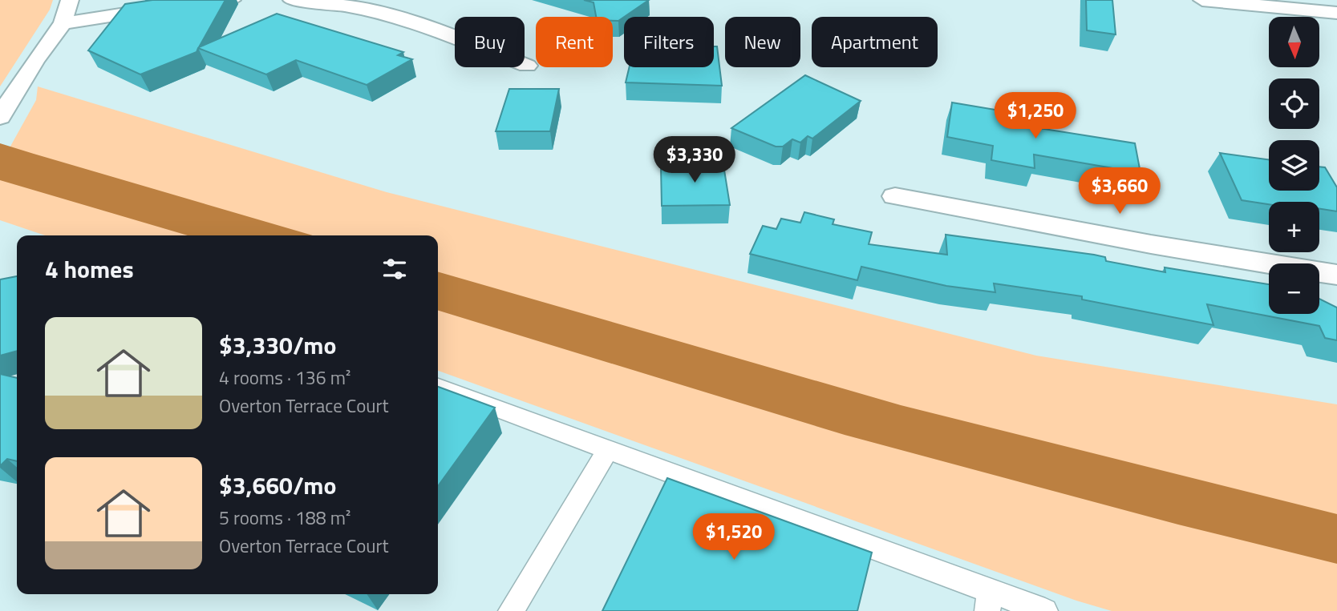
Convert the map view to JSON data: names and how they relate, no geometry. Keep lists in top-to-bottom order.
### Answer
{
  "north": "bottom",
  "page": {
    "map_buttons": ["+", "−"],
    "chip": [
      "Buy",
      "Rent",
      "Filters",
      "New",
      "Apartment"
    ],
    "price": [
      "$1,250",
      "$3,330",
      "$3,660",
      "$1,520"
    ],
    "heading": "4 homes",
    "list": [
      {
        "name": "$3,330/mo",
        "note": "4 rooms · 136 m² · Overton Terrace Court"
      },
      {
        "name": "$3,660/mo",
        "note": "5 rooms · 188 m² · Overton Terrace Court"
      }
    ]
  }
}
